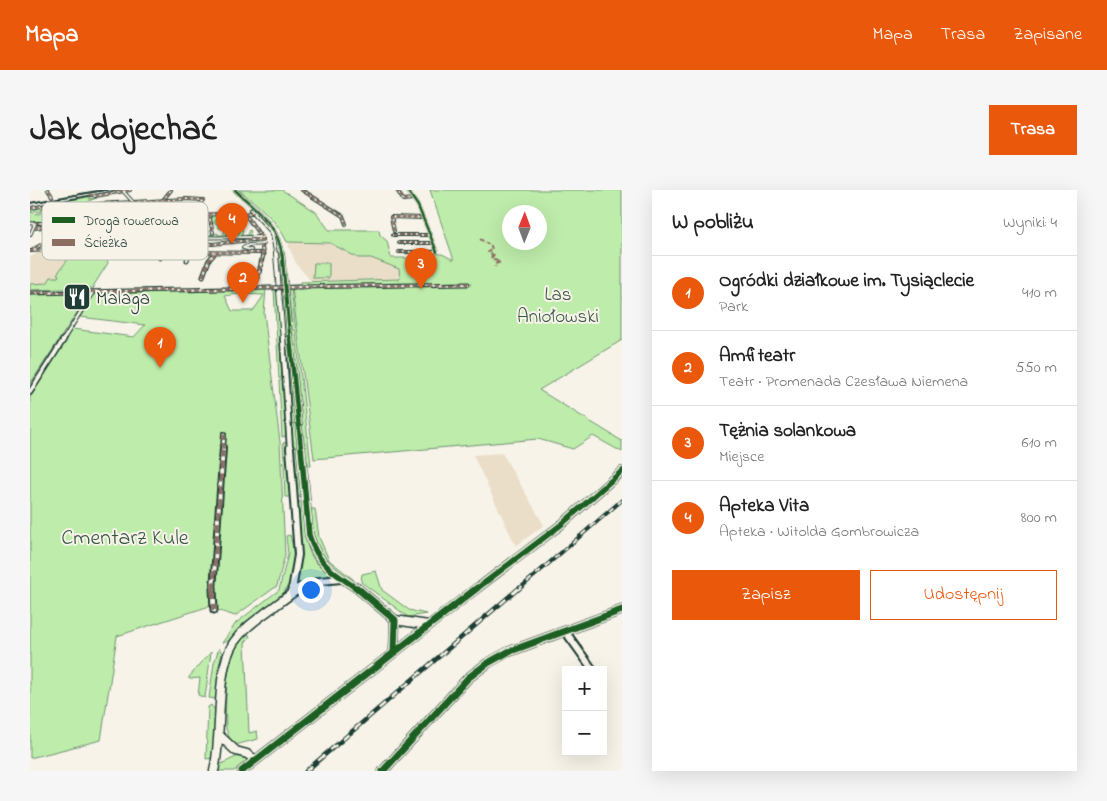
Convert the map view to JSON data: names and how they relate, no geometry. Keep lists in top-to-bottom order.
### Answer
{
  "parks": ["Las Aniołowski", "Cmentarz Kule"],
  "places": {
    "restaurant": ["Malaga"]
  },
  "legend": ["Droga rowerowa", "Ścieżka"],
  "north": "top",
  "page": {
    "header": "Mapa",
    "nav": ["Mapa", "Trasa", "Zapisane"],
    "title": "Jak dojechać",
    "buttons": [
      "Trasa",
      ["Zapisz", "Udostępnij"]
    ],
    "heading": ["W pobliżu", "Wyniki: 4"],
    "pins": [
      "4",
      "3",
      "2",
      "1"
    ],
    "list": [
      {
        "mark": "1",
        "name": "Ogródki działkowe im. Tysiąclecie",
        "note": "Park",
        "value": "410 m"
      },
      {
        "mark": "2",
        "name": "Amfiteatr",
        "note": "Teatr · Promenada Czesława Niemena",
        "value": "550 m"
      },
      {
        "mark": "3",
        "name": "Tężnia solankowa",
        "note": "Miejsce",
        "value": "610 m"
      },
      {
        "mark": "4",
        "name": "Apteka Vita",
        "note": "Apteka · Witolda Gombrowicza",
        "value": "800 m"
      }
    ],
    "map_buttons": ["+", "−"]
  }
}
